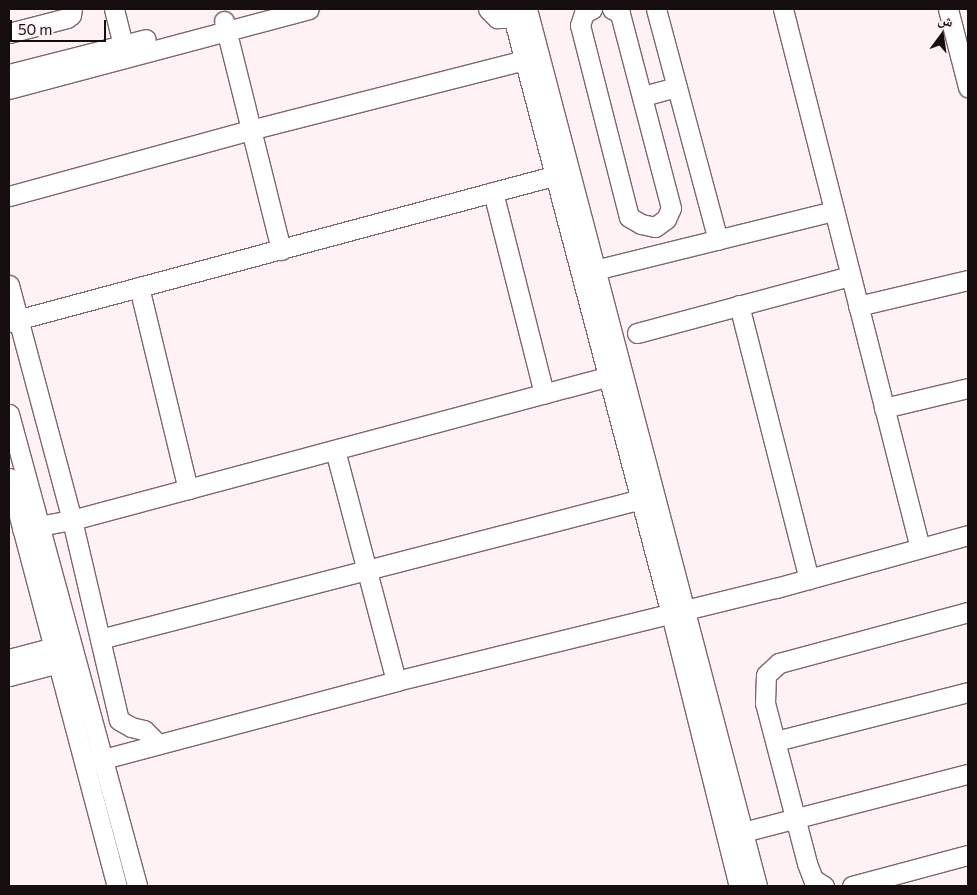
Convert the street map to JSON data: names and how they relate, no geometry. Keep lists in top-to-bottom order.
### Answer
{
  "scale_bar": "50 m",
  "north": "top"
}
